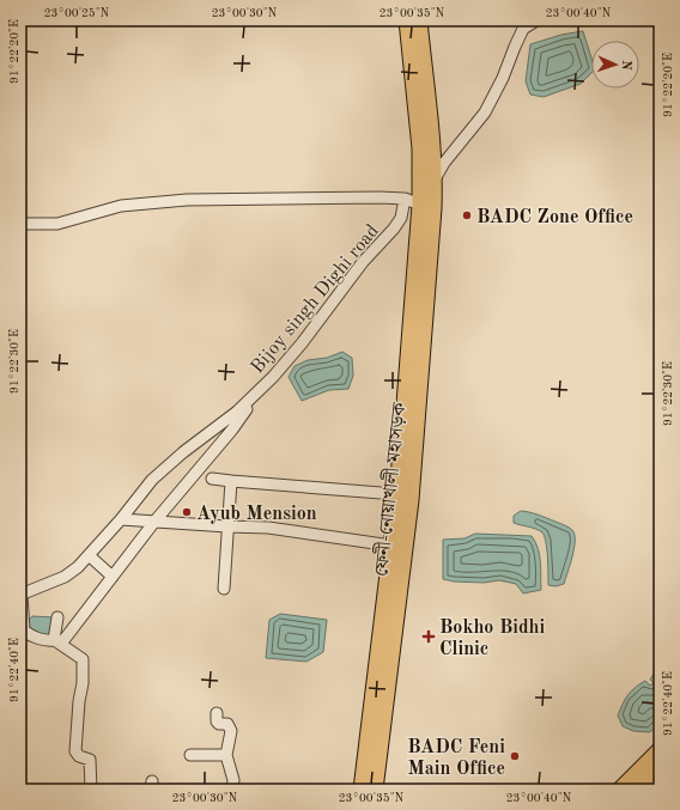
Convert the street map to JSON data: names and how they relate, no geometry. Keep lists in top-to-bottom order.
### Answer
{
  "streets": {
    "highway": ["ফেনী-নোয়াখালী মহাসড়ক"],
    "street": ["Bijoy singh Dighi road"]
  },
  "places": {
    "other": ["BADC Zone Office", "Ayub Mension", "BADC Feni Main Office"],
    "health": ["Bokho Bidhi Clinic"]
  },
  "north": "right",
  "coordinates": [
    "23°00'25\"N",
    "23°00'30\"N",
    "23°00'35\"N",
    "23°00'40\"N",
    "91°22'20\"E",
    "91°22'30\"E",
    "91°22'40\"E"
  ]
}
